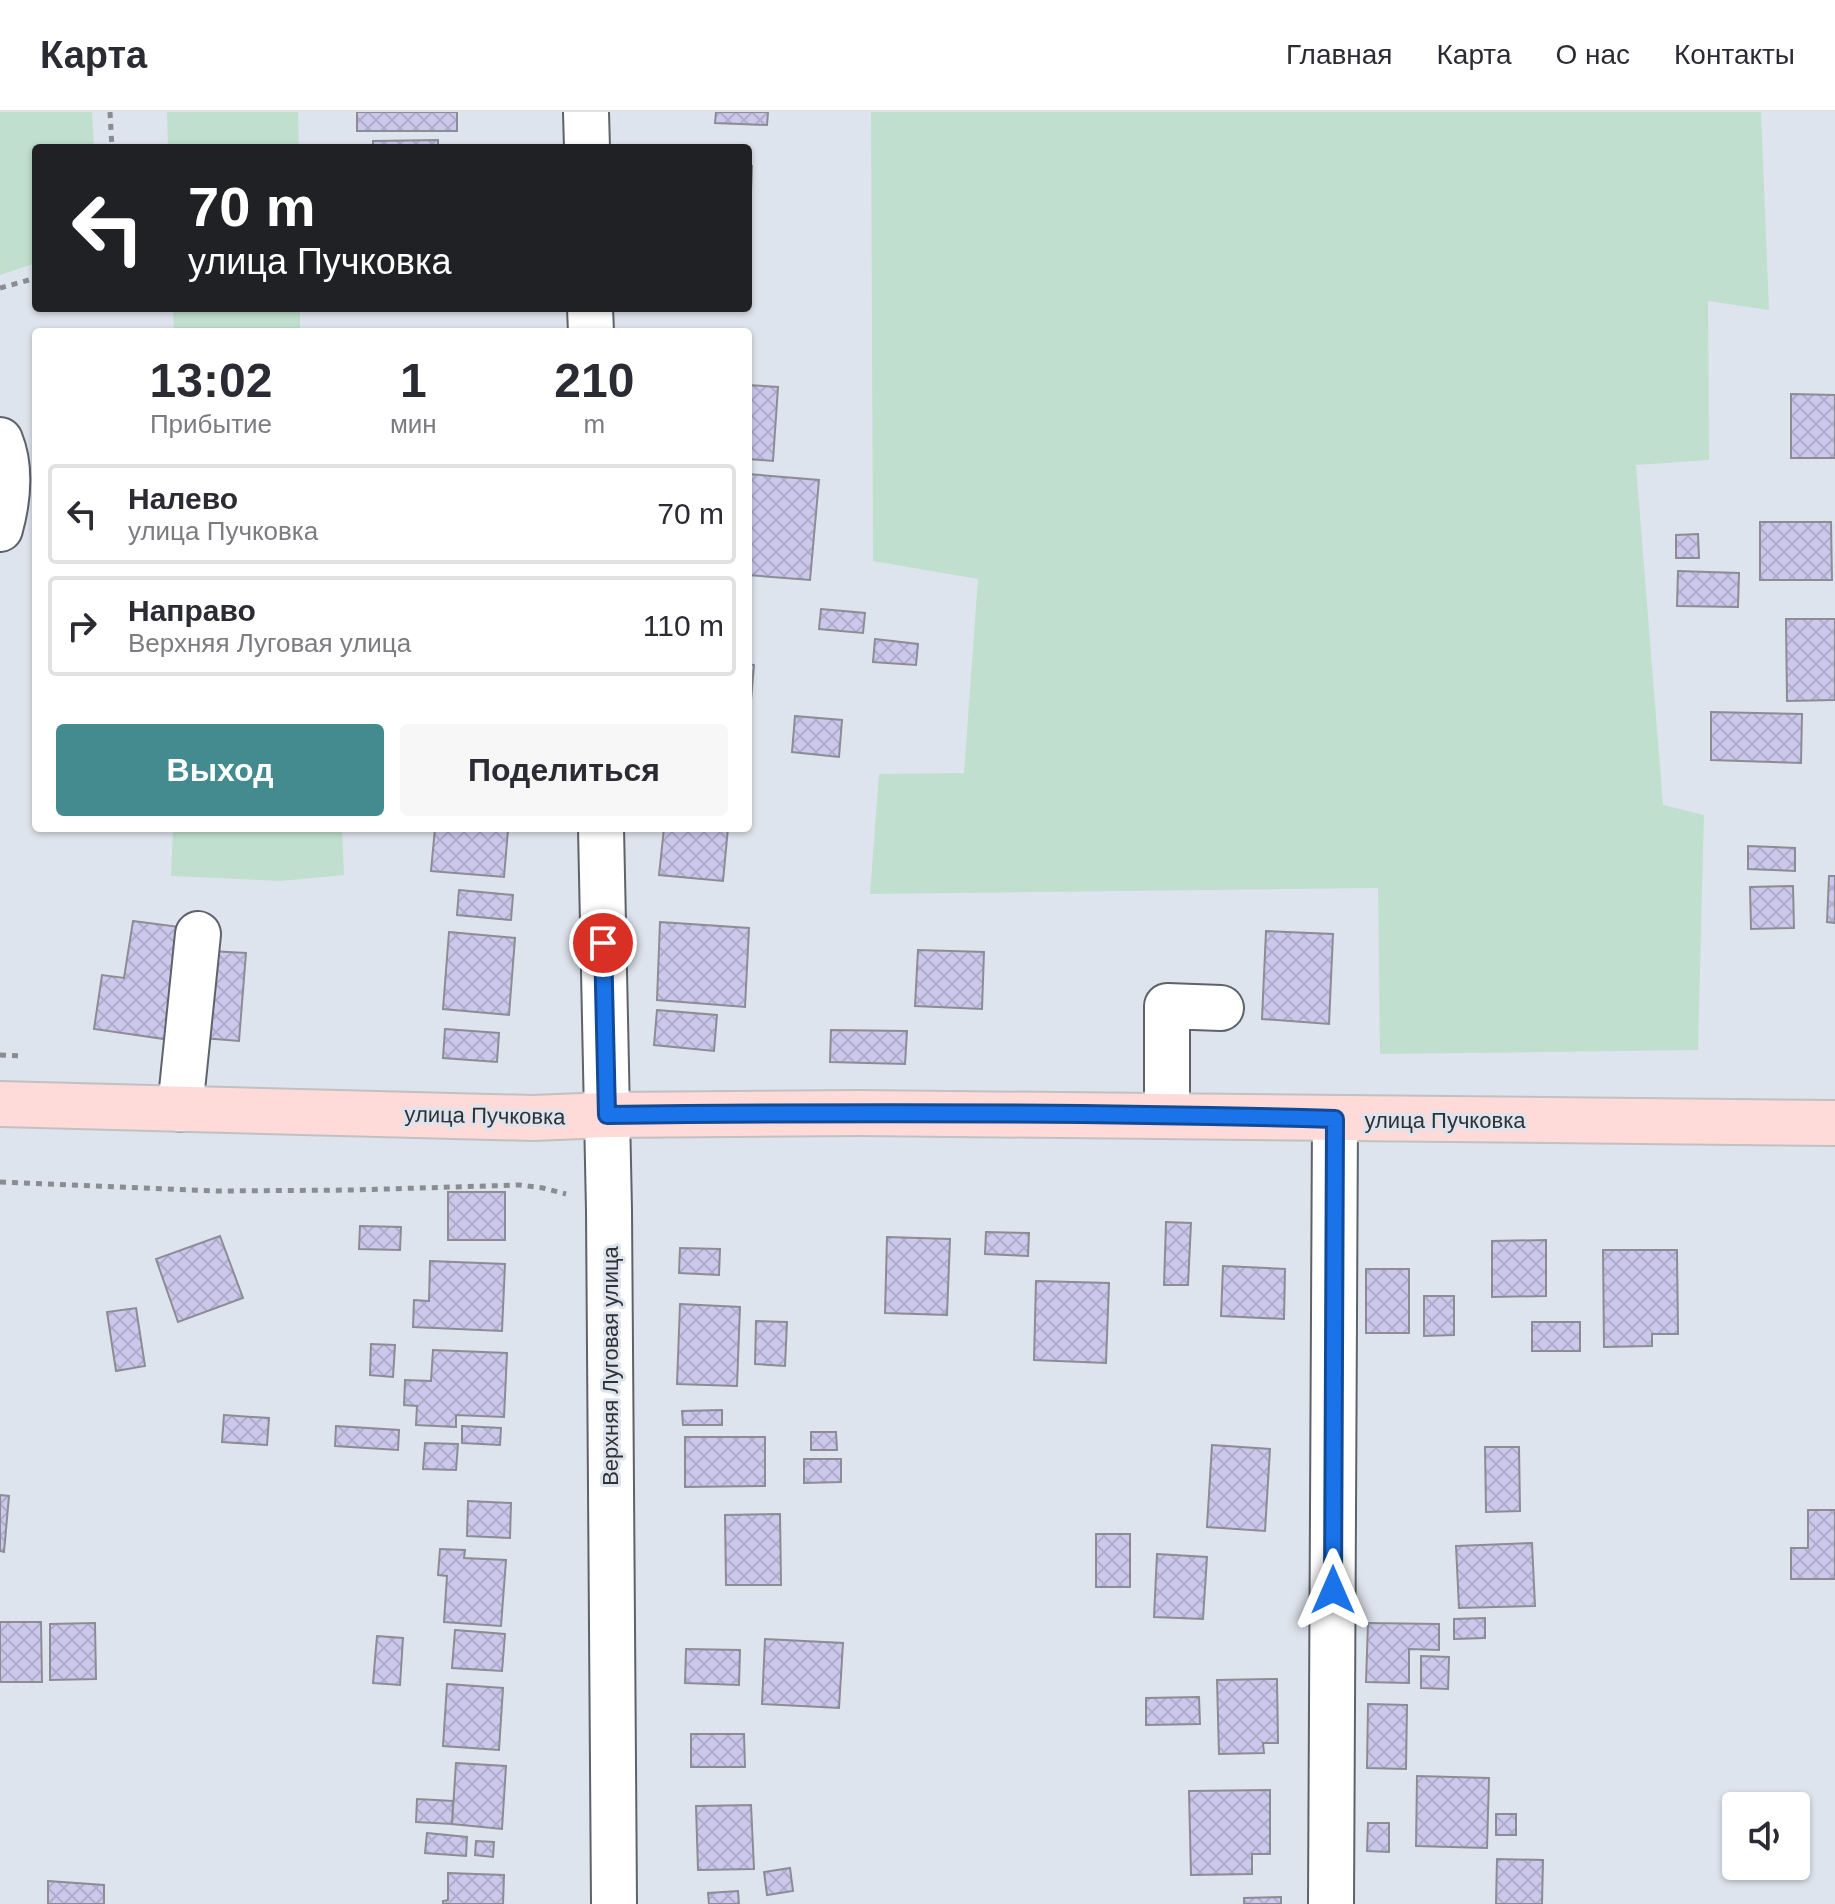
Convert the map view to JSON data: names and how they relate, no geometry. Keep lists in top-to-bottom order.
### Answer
{
  "streets": {
    "main road": ["улица Пучковка"],
    "street": ["Верхняя Луговая улица"]
  },
  "crossings": [
    ["улица Пучковка", "Верхняя Луговая улица"]
  ],
  "page": {
    "header": "Карта",
    "nav": [
      "Главная",
      "Карта",
      "О нас",
      "Контакты"
    ],
    "turn": ["70 m", "улица Пучковка"],
    "eta": [
      "13:02",
      "Прибытие",
      "1",
      "мин",
      "210",
      "m"
    ],
    "list": [
      {
        "name": "Налево",
        "note": "улица Пучковка",
        "value": "70 m"
      },
      {
        "name": "Направо",
        "note": "Верхняя Луговая улица",
        "value": "110 m"
      }
    ],
    "buttons": ["Выход", "Поделиться"]
  }
}
